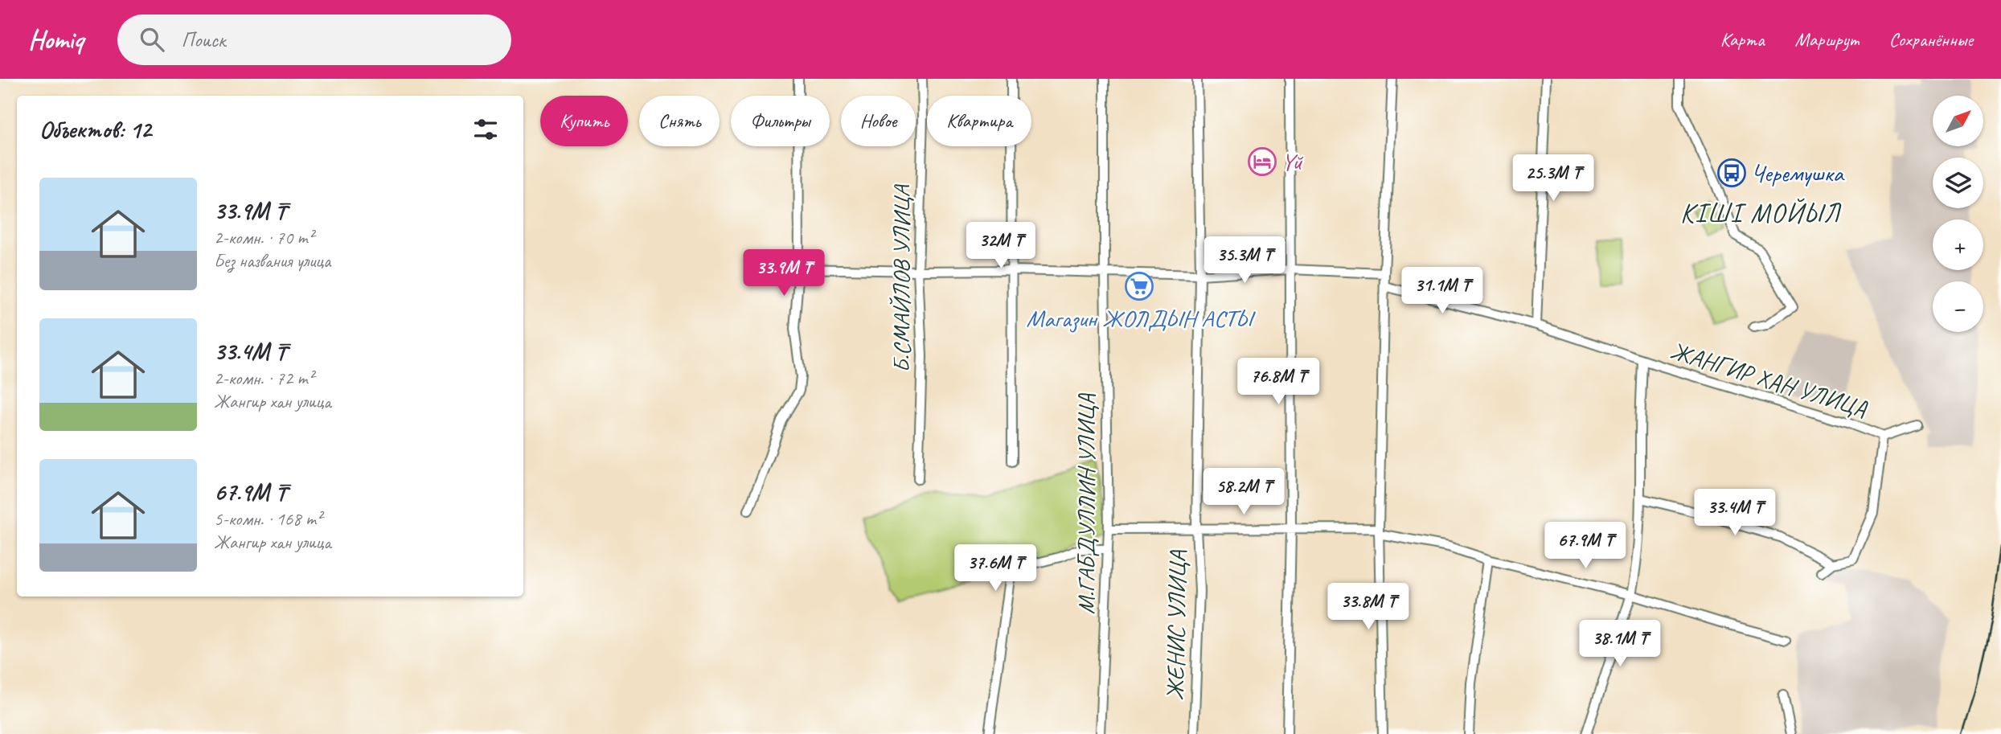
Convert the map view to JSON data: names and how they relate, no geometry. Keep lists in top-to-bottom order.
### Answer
{
  "streets": {
    "street": [
      "Б.СМАЙЛОВ УЛИЦА",
      "ЖАНГИР ХАН УЛИЦА",
      "М.ГАБДУЛЛИН УЛИЦА",
      "ЖЕНИС УЛИЦА"
    ]
  },
  "districts": ["КІШІ МОЙЫЛ"],
  "places": {
    "hotel": ["Үй"],
    "bus stop": ["Черемушка"],
    "supermarket": ["Магазин ЖОЛДЫН АСТЫ"]
  },
  "north": "top right",
  "page": {
    "header": "Homiq",
    "search": "Поиск",
    "nav": ["Карта", "Маршрут", "Сохранённые"],
    "map_buttons": ["+", "−"],
    "chip": [
      "Купить",
      "Снять",
      "Фильтры",
      "Новое",
      "Квартира"
    ],
    "heading": "Объектов: 12",
    "price": [
      "25.3M ₸",
      "32M ₸",
      "35.3M ₸",
      "33.9M ₸",
      "31.1M ₸",
      "76.8M ₸",
      "58.2M ₸",
      "33.4M ₸",
      "67.9M ₸",
      "37.6M ₸",
      "33.8M ₸",
      "38.1M ₸"
    ],
    "list": [
      {
        "name": "33.9M ₸",
        "note": "2-комн. · 70 m² · Без названия улица"
      },
      {
        "name": "33.4M ₸",
        "note": "2-комн. · 72 m² · Жангир хан улица"
      },
      {
        "name": "67.9M ₸",
        "note": "5-комн. · 168 m² · Жангир хан улица"
      }
    ]
  }
}
